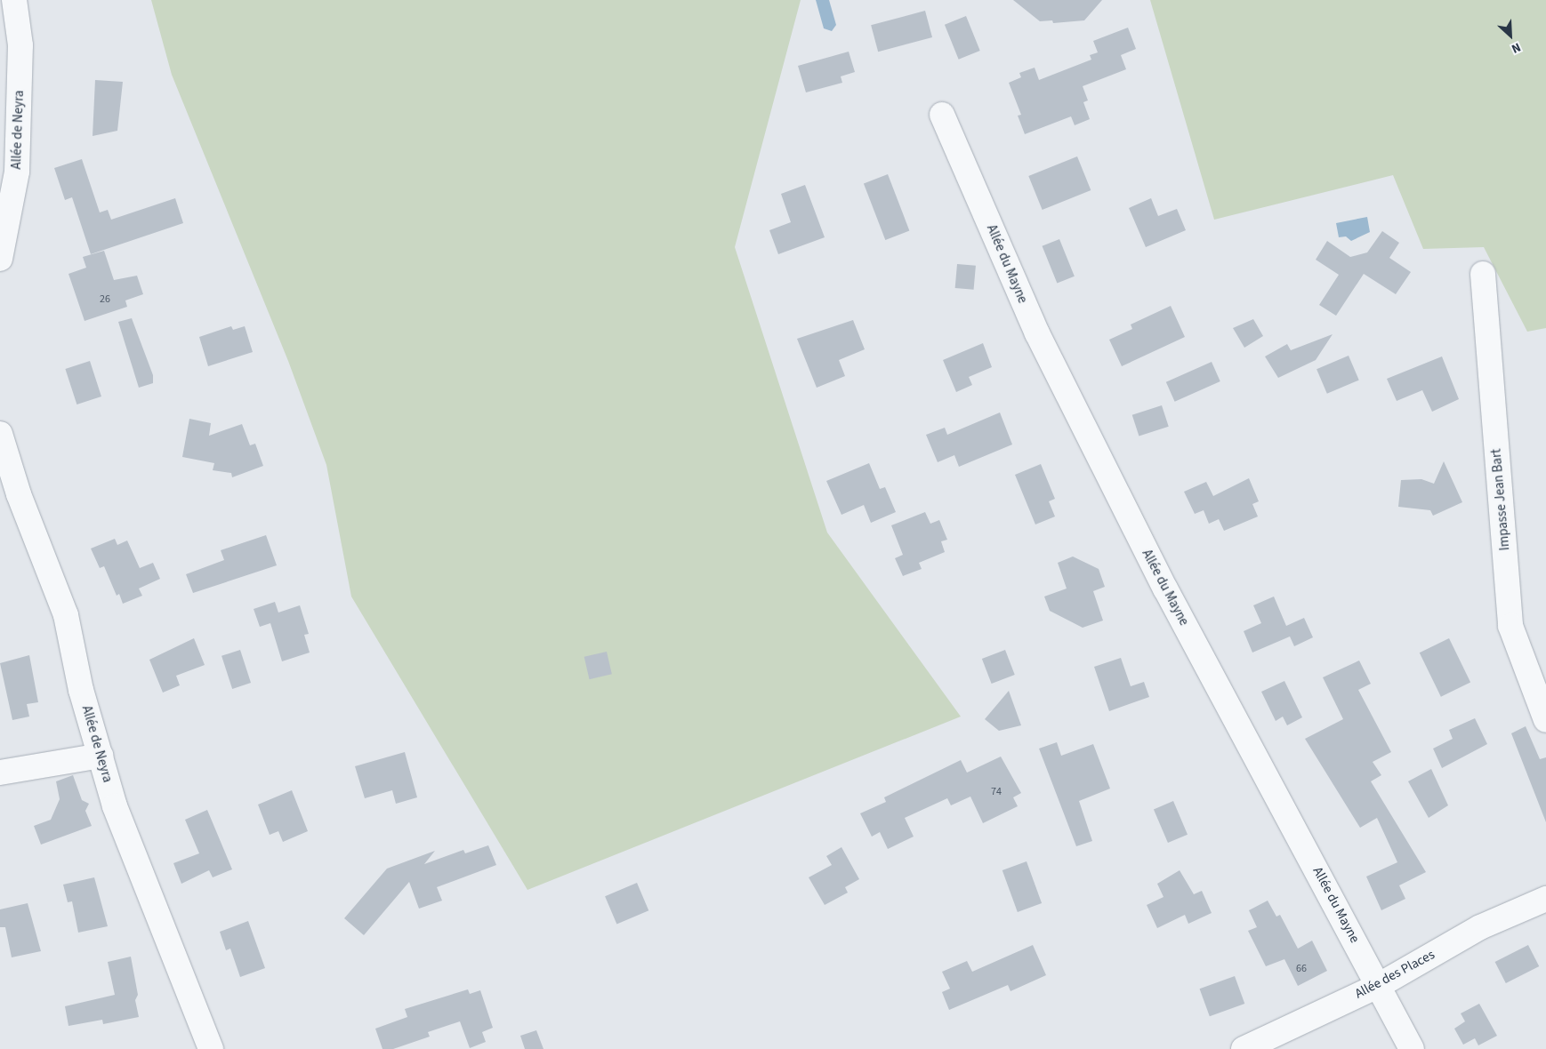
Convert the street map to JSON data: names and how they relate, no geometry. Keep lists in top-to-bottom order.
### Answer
{
  "streets": {
    "street": [
      "Allée de Neyra",
      "Allée du Mayne",
      "Impasse Jean Bart",
      "Allée des Places"
    ]
  },
  "crossings": [
    ["Allée du Mayne", "Allée des Places"]
  ],
  "house_numbers": ["26", "74", "66"],
  "north": "bottom right"
}
